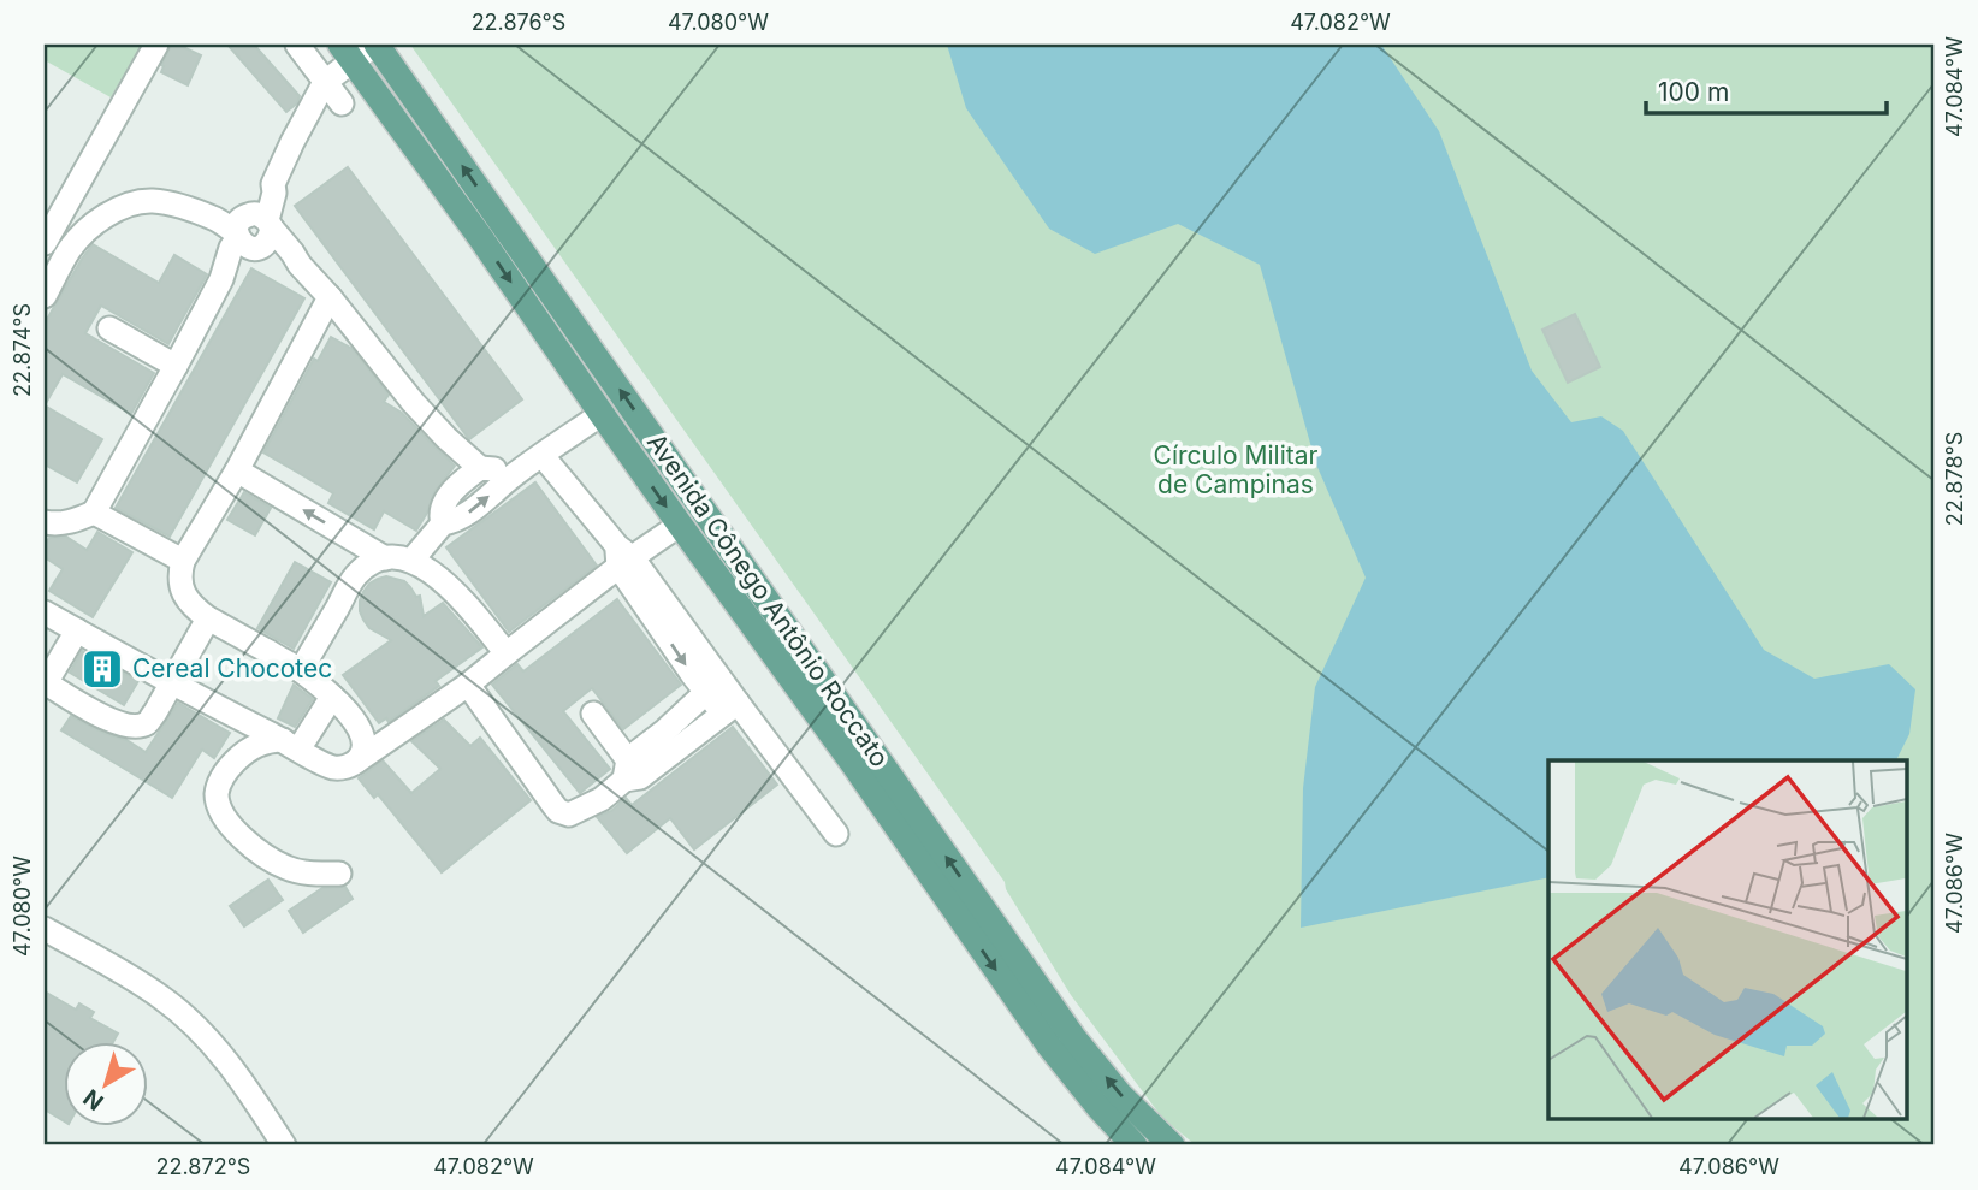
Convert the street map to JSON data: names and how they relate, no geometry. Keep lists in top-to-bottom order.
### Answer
{
  "streets": {
    "main road": ["Avenida Cônego Antônio Roccato"]
  },
  "parks": ["Círculo Militar de Campinas"],
  "places": {
    "building": ["Cereal Chocotec"]
  },
  "scale_bar": "100 m",
  "north": "bottom left",
  "coordinates": [
    "22.876°S",
    "47.080°W",
    "47.082°W",
    "47.084°W",
    "22.874°S",
    "22.878°S",
    "47.086°W",
    "22.872°S"
  ]
}
